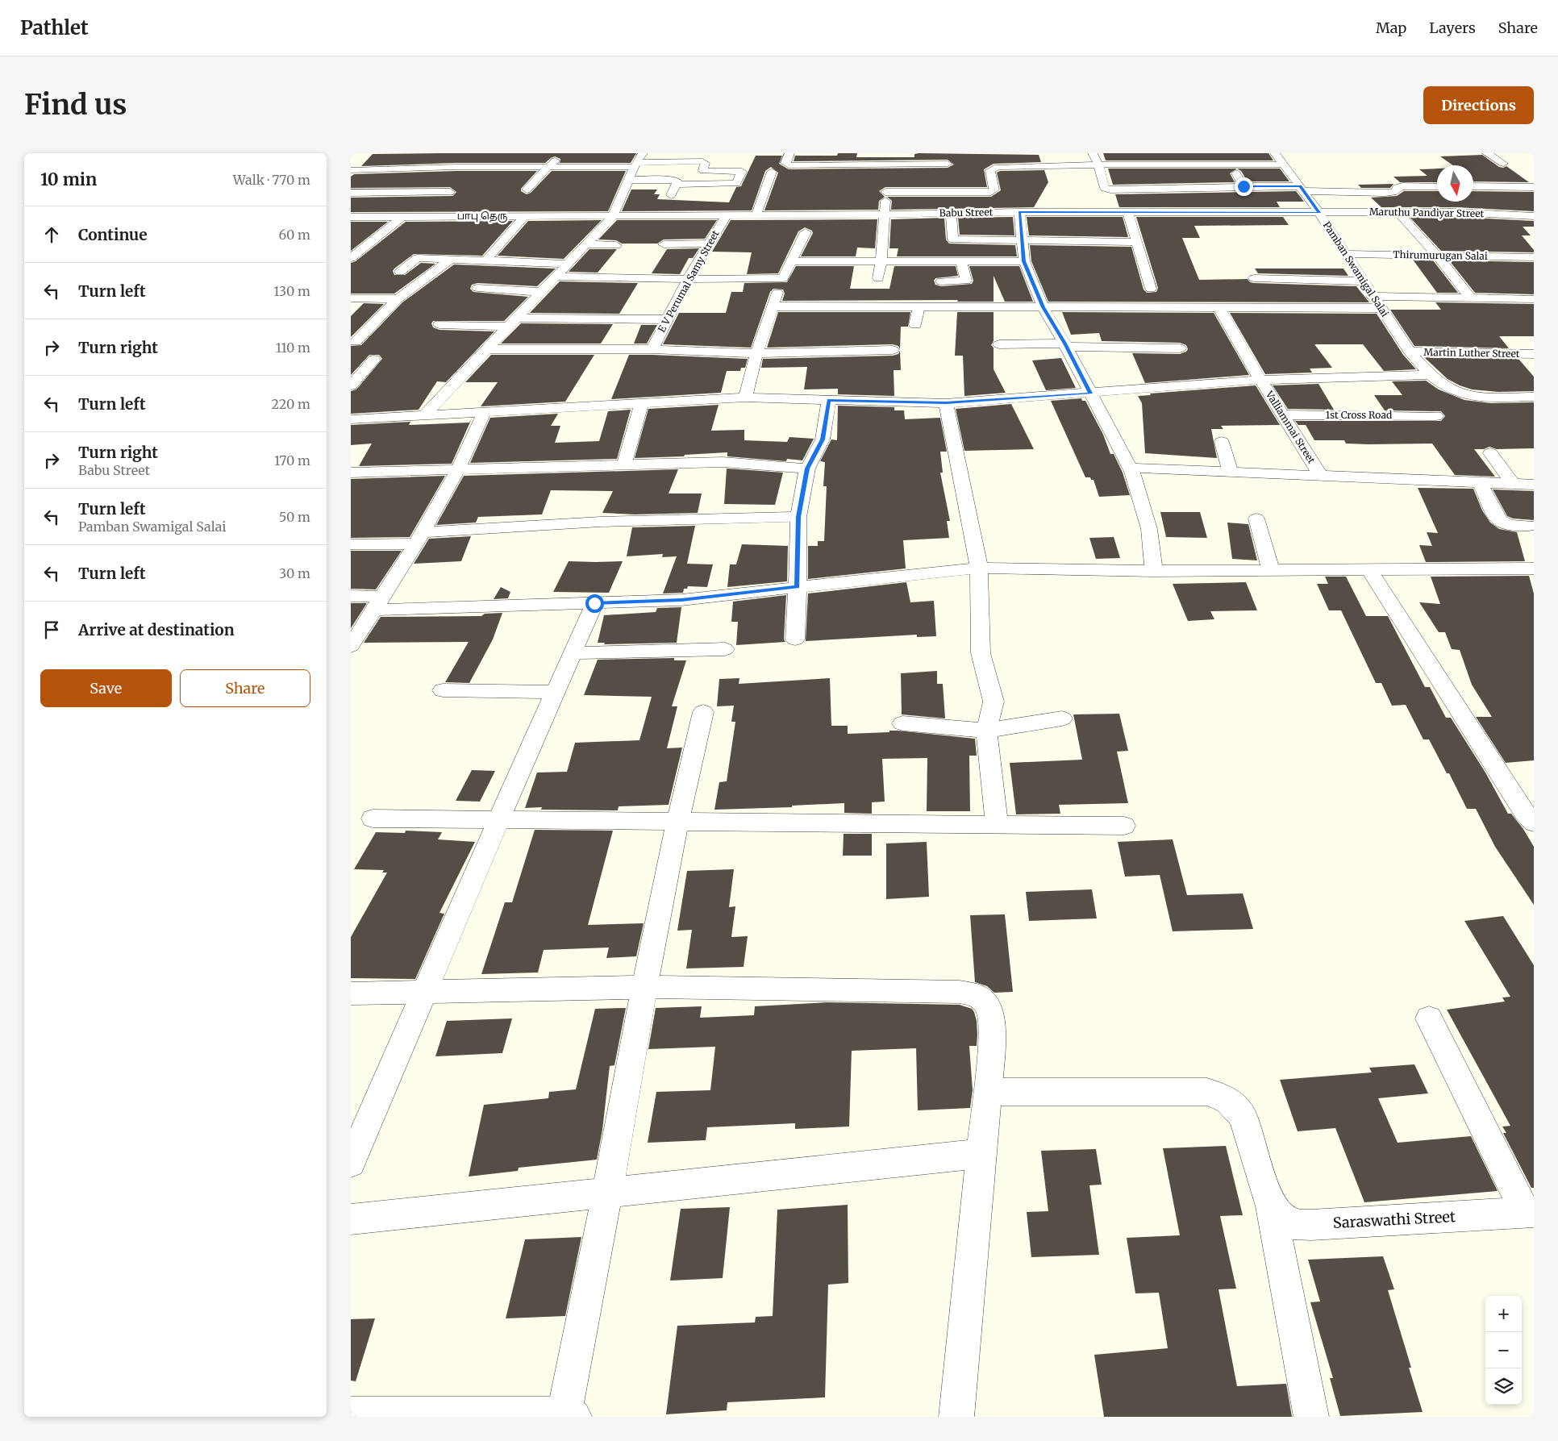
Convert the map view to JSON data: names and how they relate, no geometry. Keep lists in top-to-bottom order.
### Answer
{
  "streets": {
    "street": [
      "Babu Street",
      "Maruthu Pandiyar Street",
      "பாபு தெரு",
      "Thirumurugan Salai",
      "Pamban Swamigal Salai",
      "E V Perumal Samy Street",
      "Martin Luther Street",
      "1st Cross Road",
      "Valliammai Street",
      "Saraswathi Street"
    ]
  },
  "crossings": [
    ["Babu Street", "Maruthu Pandiyar Street"],
    ["Babu Street", "பாபு தெரு"],
    ["Babu Street", "Pamban Swamigal Salai"],
    ["Babu Street", "E V Perumal Samy Street"],
    ["Maruthu Pandiyar Street", "Pamban Swamigal Salai"],
    ["Thirumurugan Salai", "Pamban Swamigal Salai"],
    ["Pamban Swamigal Salai", "Martin Luther Street"],
    ["1st Cross Road", "Valliammai Street"]
  ],
  "north": "bottom",
  "page": {
    "header": "Pathlet",
    "nav": ["Map", "Layers", "Share"],
    "buttons": [
      "Directions",
      ["Save", "Share"]
    ],
    "title": "Find us",
    "heading": ["10 min", "Walk · 770 m"],
    "list": [
      ["Continue", "60 m"],
      ["Turn left", "130 m"],
      ["Turn right", "110 m"],
      ["Turn left", "220 m"],
      ["Turn right", "Babu Street", "170 m"],
      ["Turn left", "Pamban Swamigal Salai", "50 m"],
      ["Turn left", "30 m"],
      "Arrive at destination"
    ],
    "map_buttons": ["+", "−"]
  }
}
